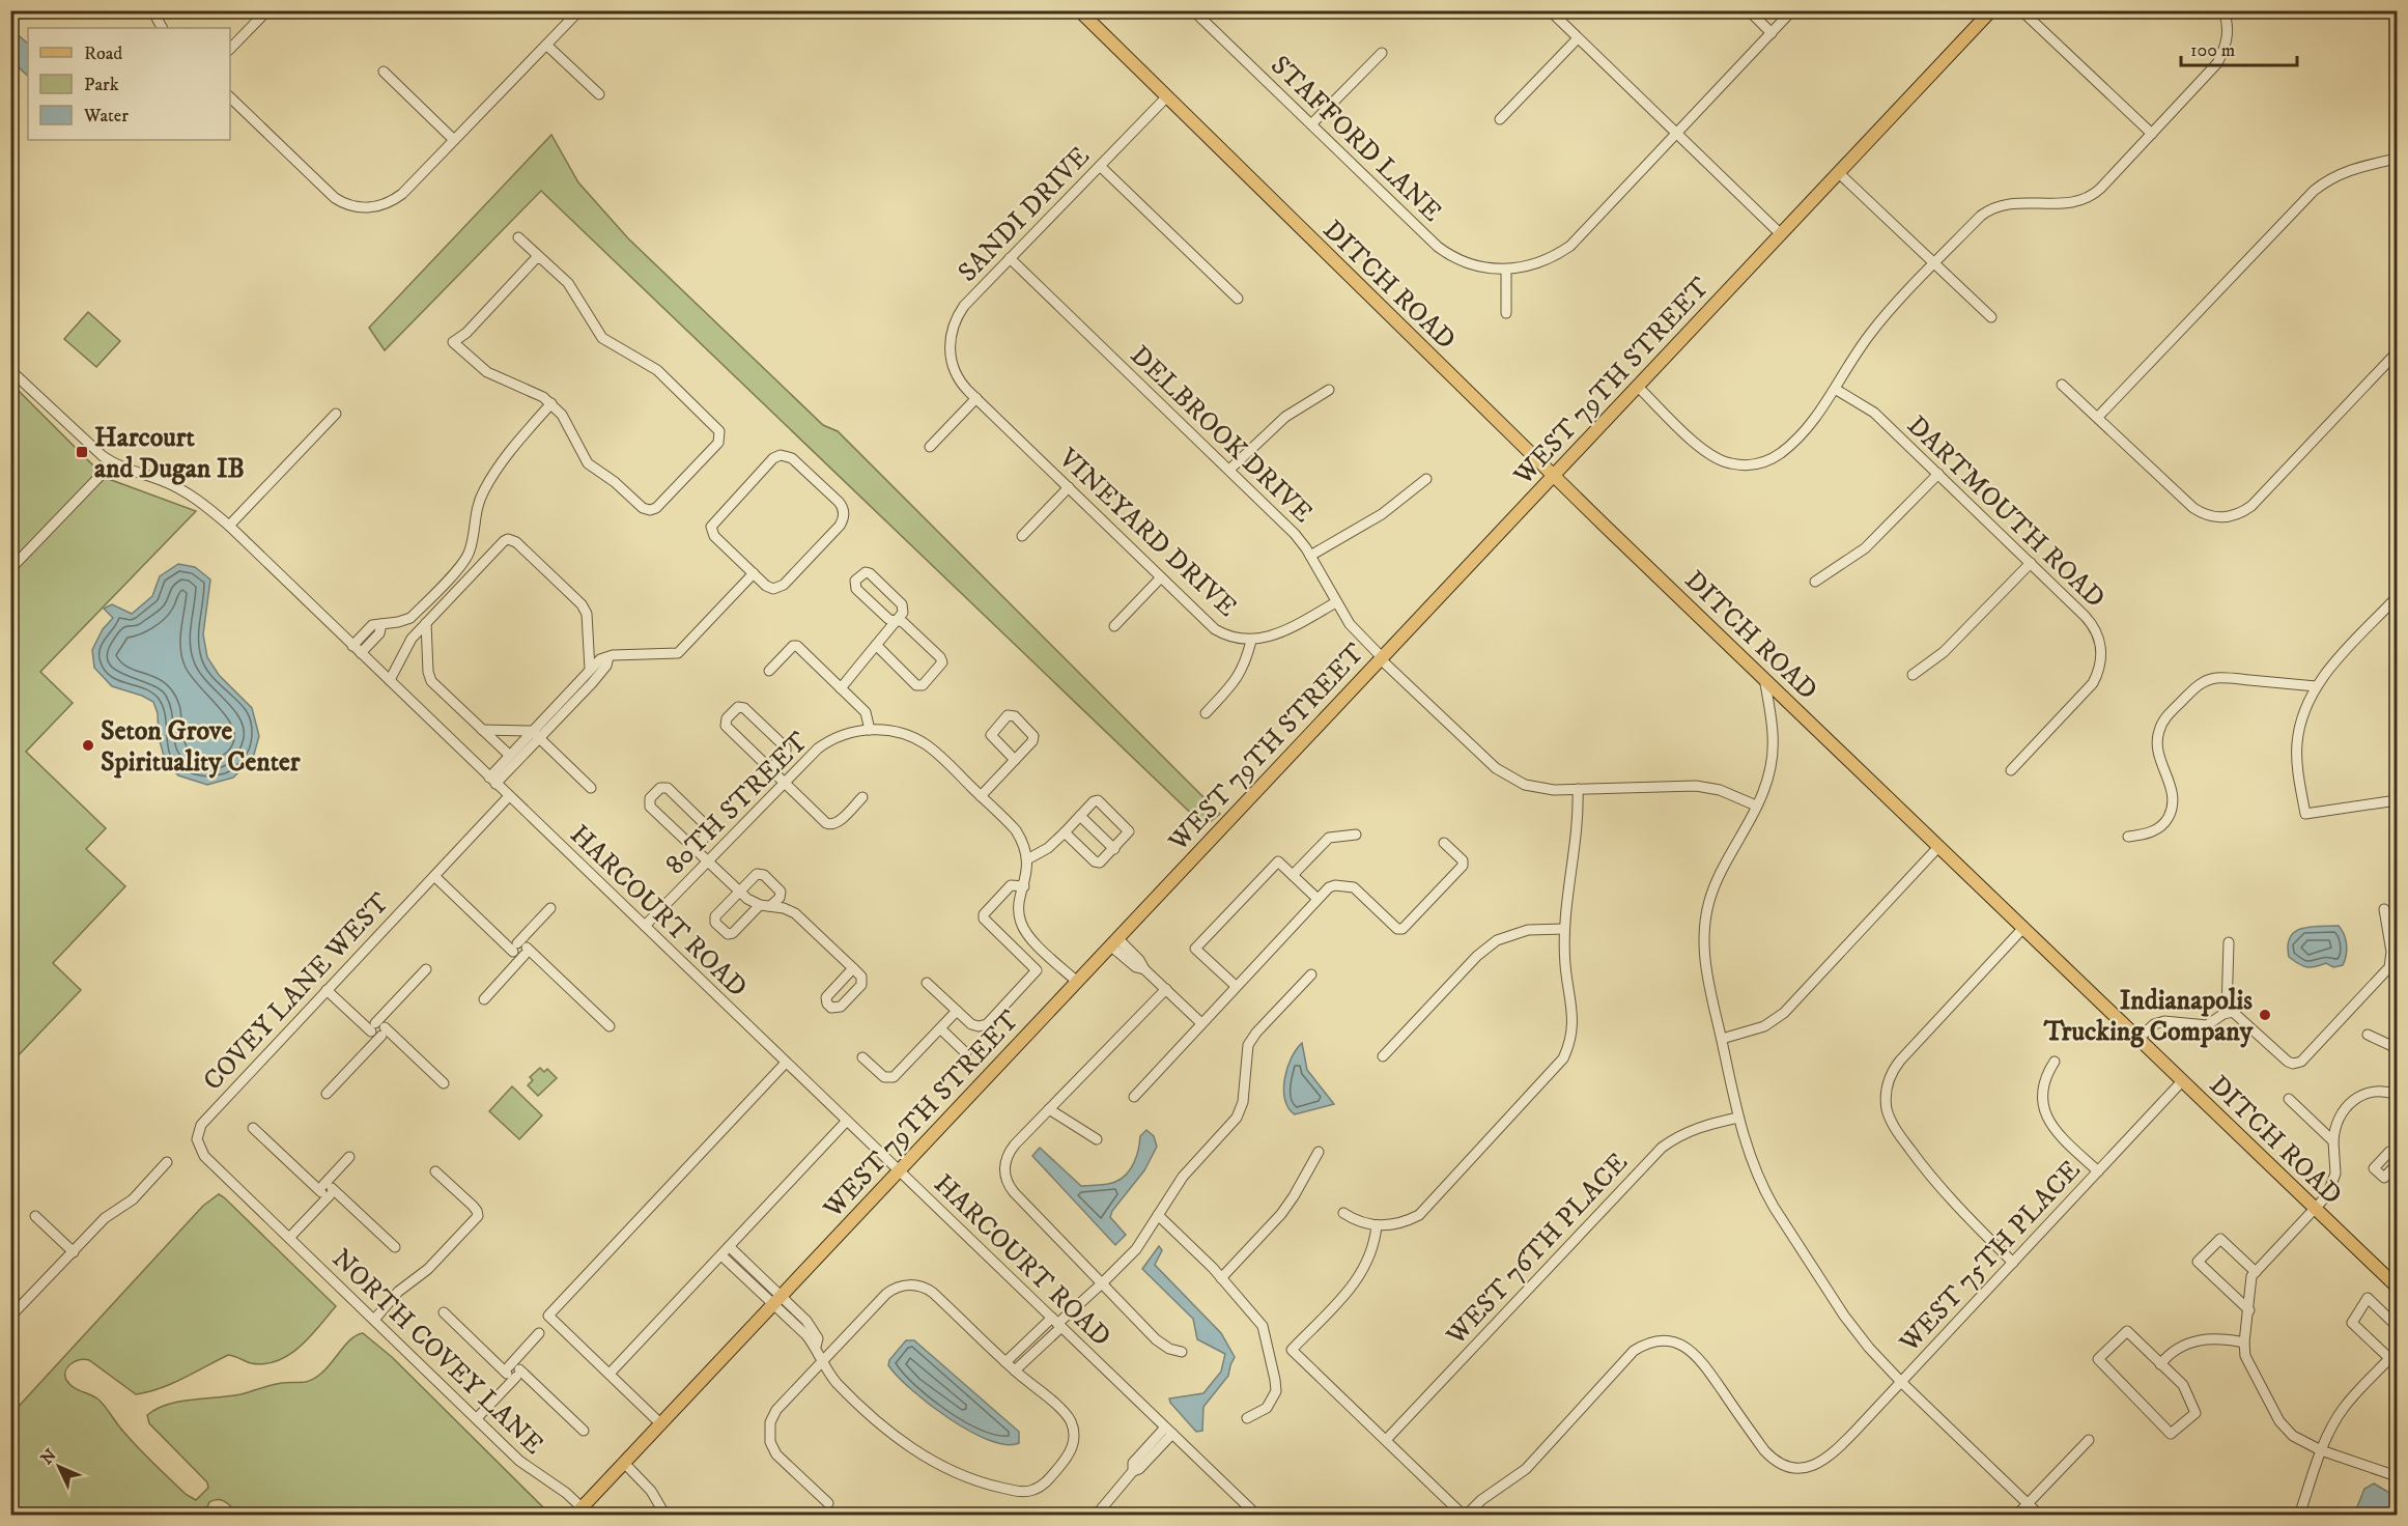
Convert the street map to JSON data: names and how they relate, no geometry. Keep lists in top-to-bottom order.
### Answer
{
  "streets": {
    "main road": ["DITCH ROAD", "WEST 79TH STREET"],
    "street": [
      "STAFFORD LANE",
      "SANDI DRIVE",
      "DELBROOK DRIVE",
      "DARTMOUTH ROAD",
      "VINEYARD DRIVE",
      "80TH STREET",
      "HARCOURT ROAD",
      "COVEY LANE WEST",
      "WEST 76TH PLACE",
      "WEST 75TH PLACE",
      "NORTH COVEY LANE"
    ]
  },
  "crossings": [
    ["SANDI DRIVE", "DITCH ROAD"],
    ["SANDI DRIVE", "DELBROOK DRIVE"],
    ["SANDI DRIVE", "VINEYARD DRIVE"],
    ["DITCH ROAD", "WEST 79TH STREET"],
    ["DITCH ROAD", "WEST 75TH PLACE"],
    ["WEST 79TH STREET", "DELBROOK DRIVE"],
    ["WEST 79TH STREET", "HARCOURT ROAD"],
    ["WEST 79TH STREET", "NORTH COVEY LANE"],
    ["DELBROOK DRIVE", "VINEYARD DRIVE"],
    ["80TH STREET", "HARCOURT ROAD"],
    ["HARCOURT ROAD", "COVEY LANE WEST"],
    ["COVEY LANE WEST", "NORTH COVEY LANE"]
  ],
  "places": {
    "transit": ["Harcourt and Dugan IB"],
    "other": ["Seton Grove Spirituality Center", "Indianapolis Trucking Company"]
  },
  "legend": ["Road", "Park", "Water"],
  "scale_bar": "100 m",
  "north": "top left"
}
